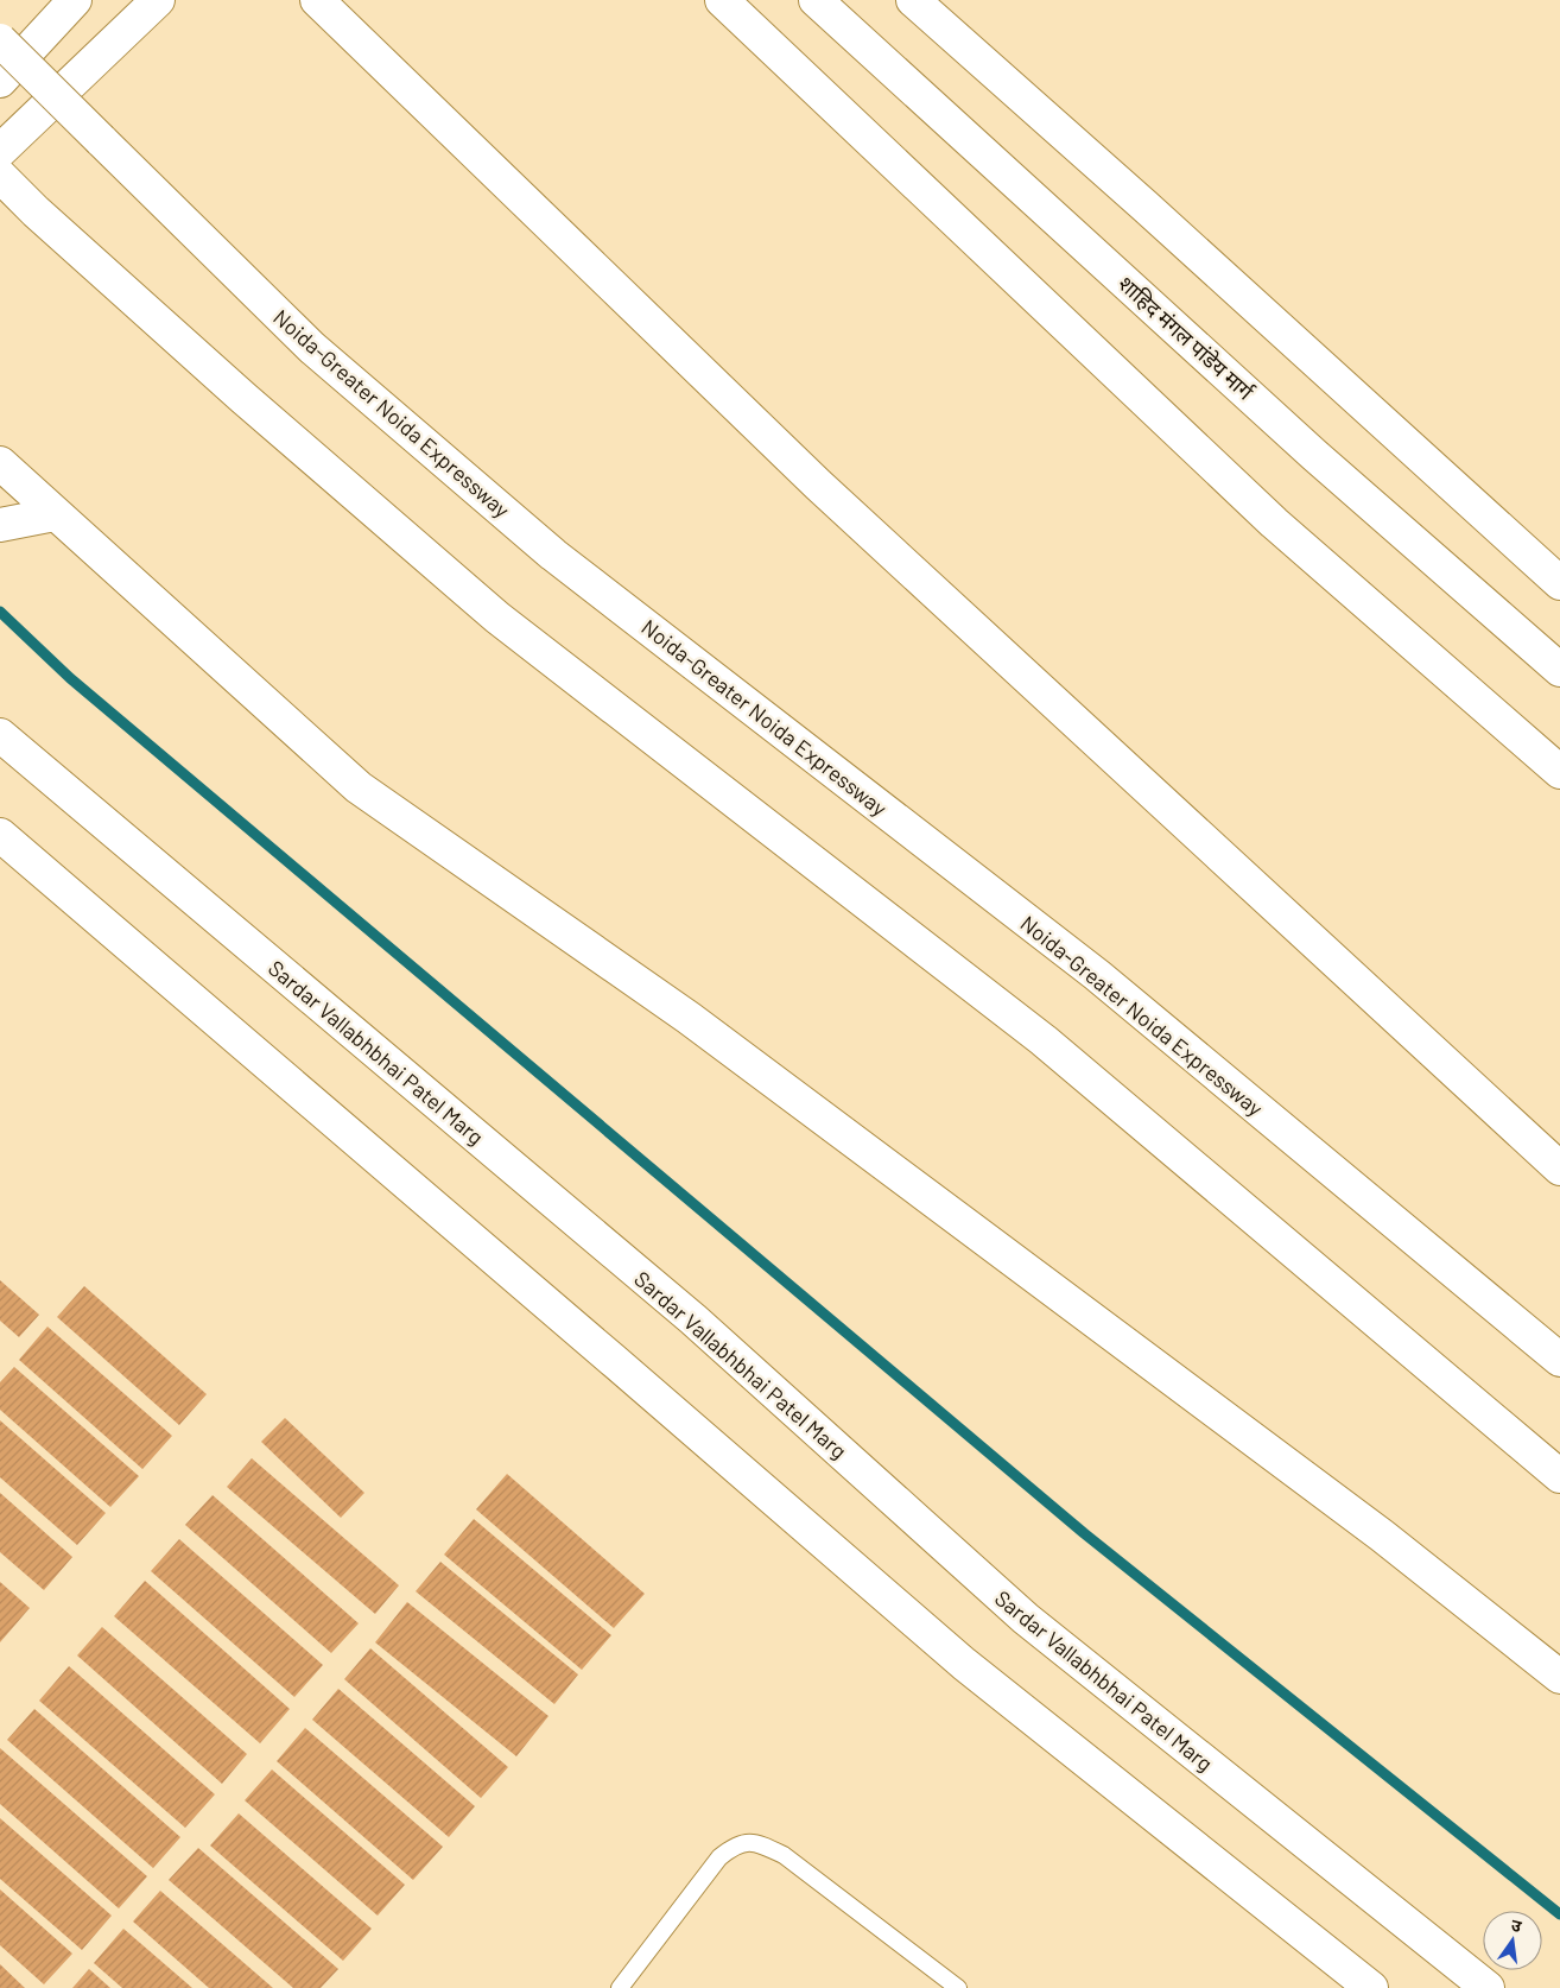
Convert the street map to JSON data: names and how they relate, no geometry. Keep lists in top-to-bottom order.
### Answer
{
  "streets": {
    "main road": ["शाहिद मंगल पांडेय मार्ग", "Noida-Greater Noida Expressway", "Sardar Vallabhbhai Patel Marg"]
  },
  "north": "top"
}
